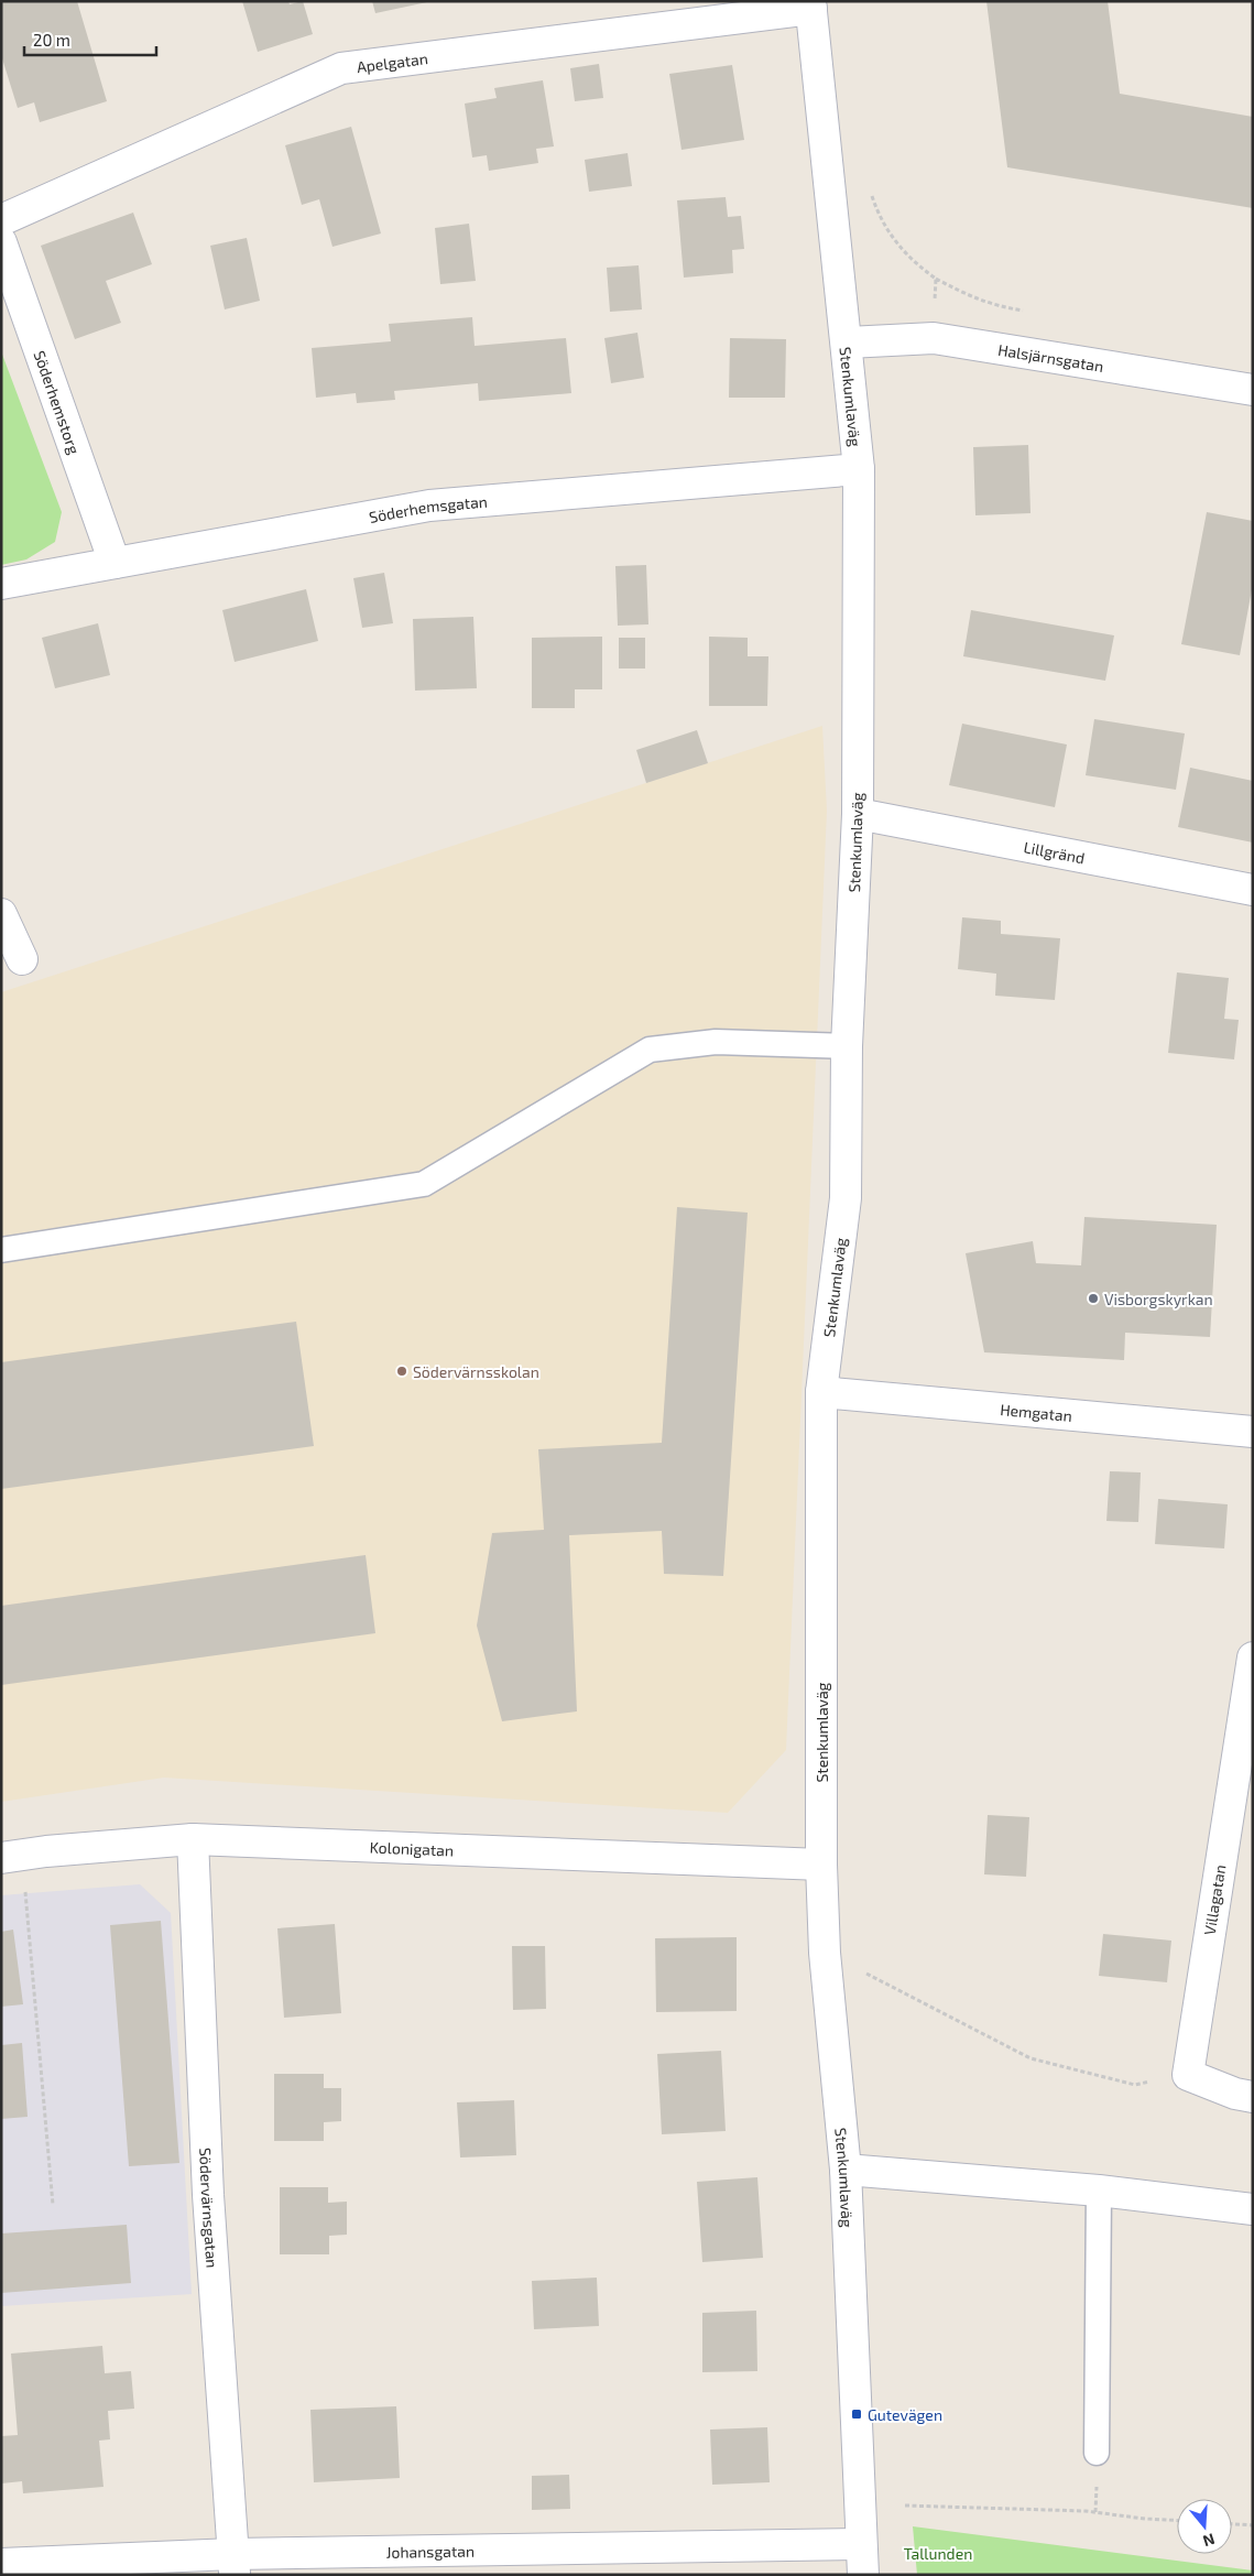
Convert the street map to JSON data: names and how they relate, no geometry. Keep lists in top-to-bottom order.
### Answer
{
  "streets": {
    "street": [
      "Apelgatan",
      "Halsjärnsgatan",
      "Stenkumlaväg",
      "Söderhemstorg",
      "Söderhemsgatan",
      "Lillgränd",
      "Hemgatan",
      "Kolonigatan",
      "Villagatan",
      "Södervärnsgatan",
      "Johansgatan"
    ]
  },
  "crossings": [
    ["Apelgatan", "Stenkumlaväg"],
    ["Halsjärnsgatan", "Stenkumlaväg"],
    ["Stenkumlaväg", "Söderhemsgatan"],
    ["Stenkumlaväg", "Lillgränd"],
    ["Stenkumlaväg", "Hemgatan"],
    ["Stenkumlaväg", "Kolonigatan"],
    ["Stenkumlaväg", "Johansgatan"],
    ["Söderhemstorg", "Söderhemsgatan"],
    ["Kolonigatan", "Södervärnsgatan"],
    ["Södervärnsgatan", "Johansgatan"]
  ],
  "parks": ["Tallunden"],
  "places": {
    "other": ["Visborgskyrkan", "Södervärnsskolan"],
    "transit": ["Gutevägen"]
  },
  "scale_bar": "20 m",
  "north": "bottom"
}
